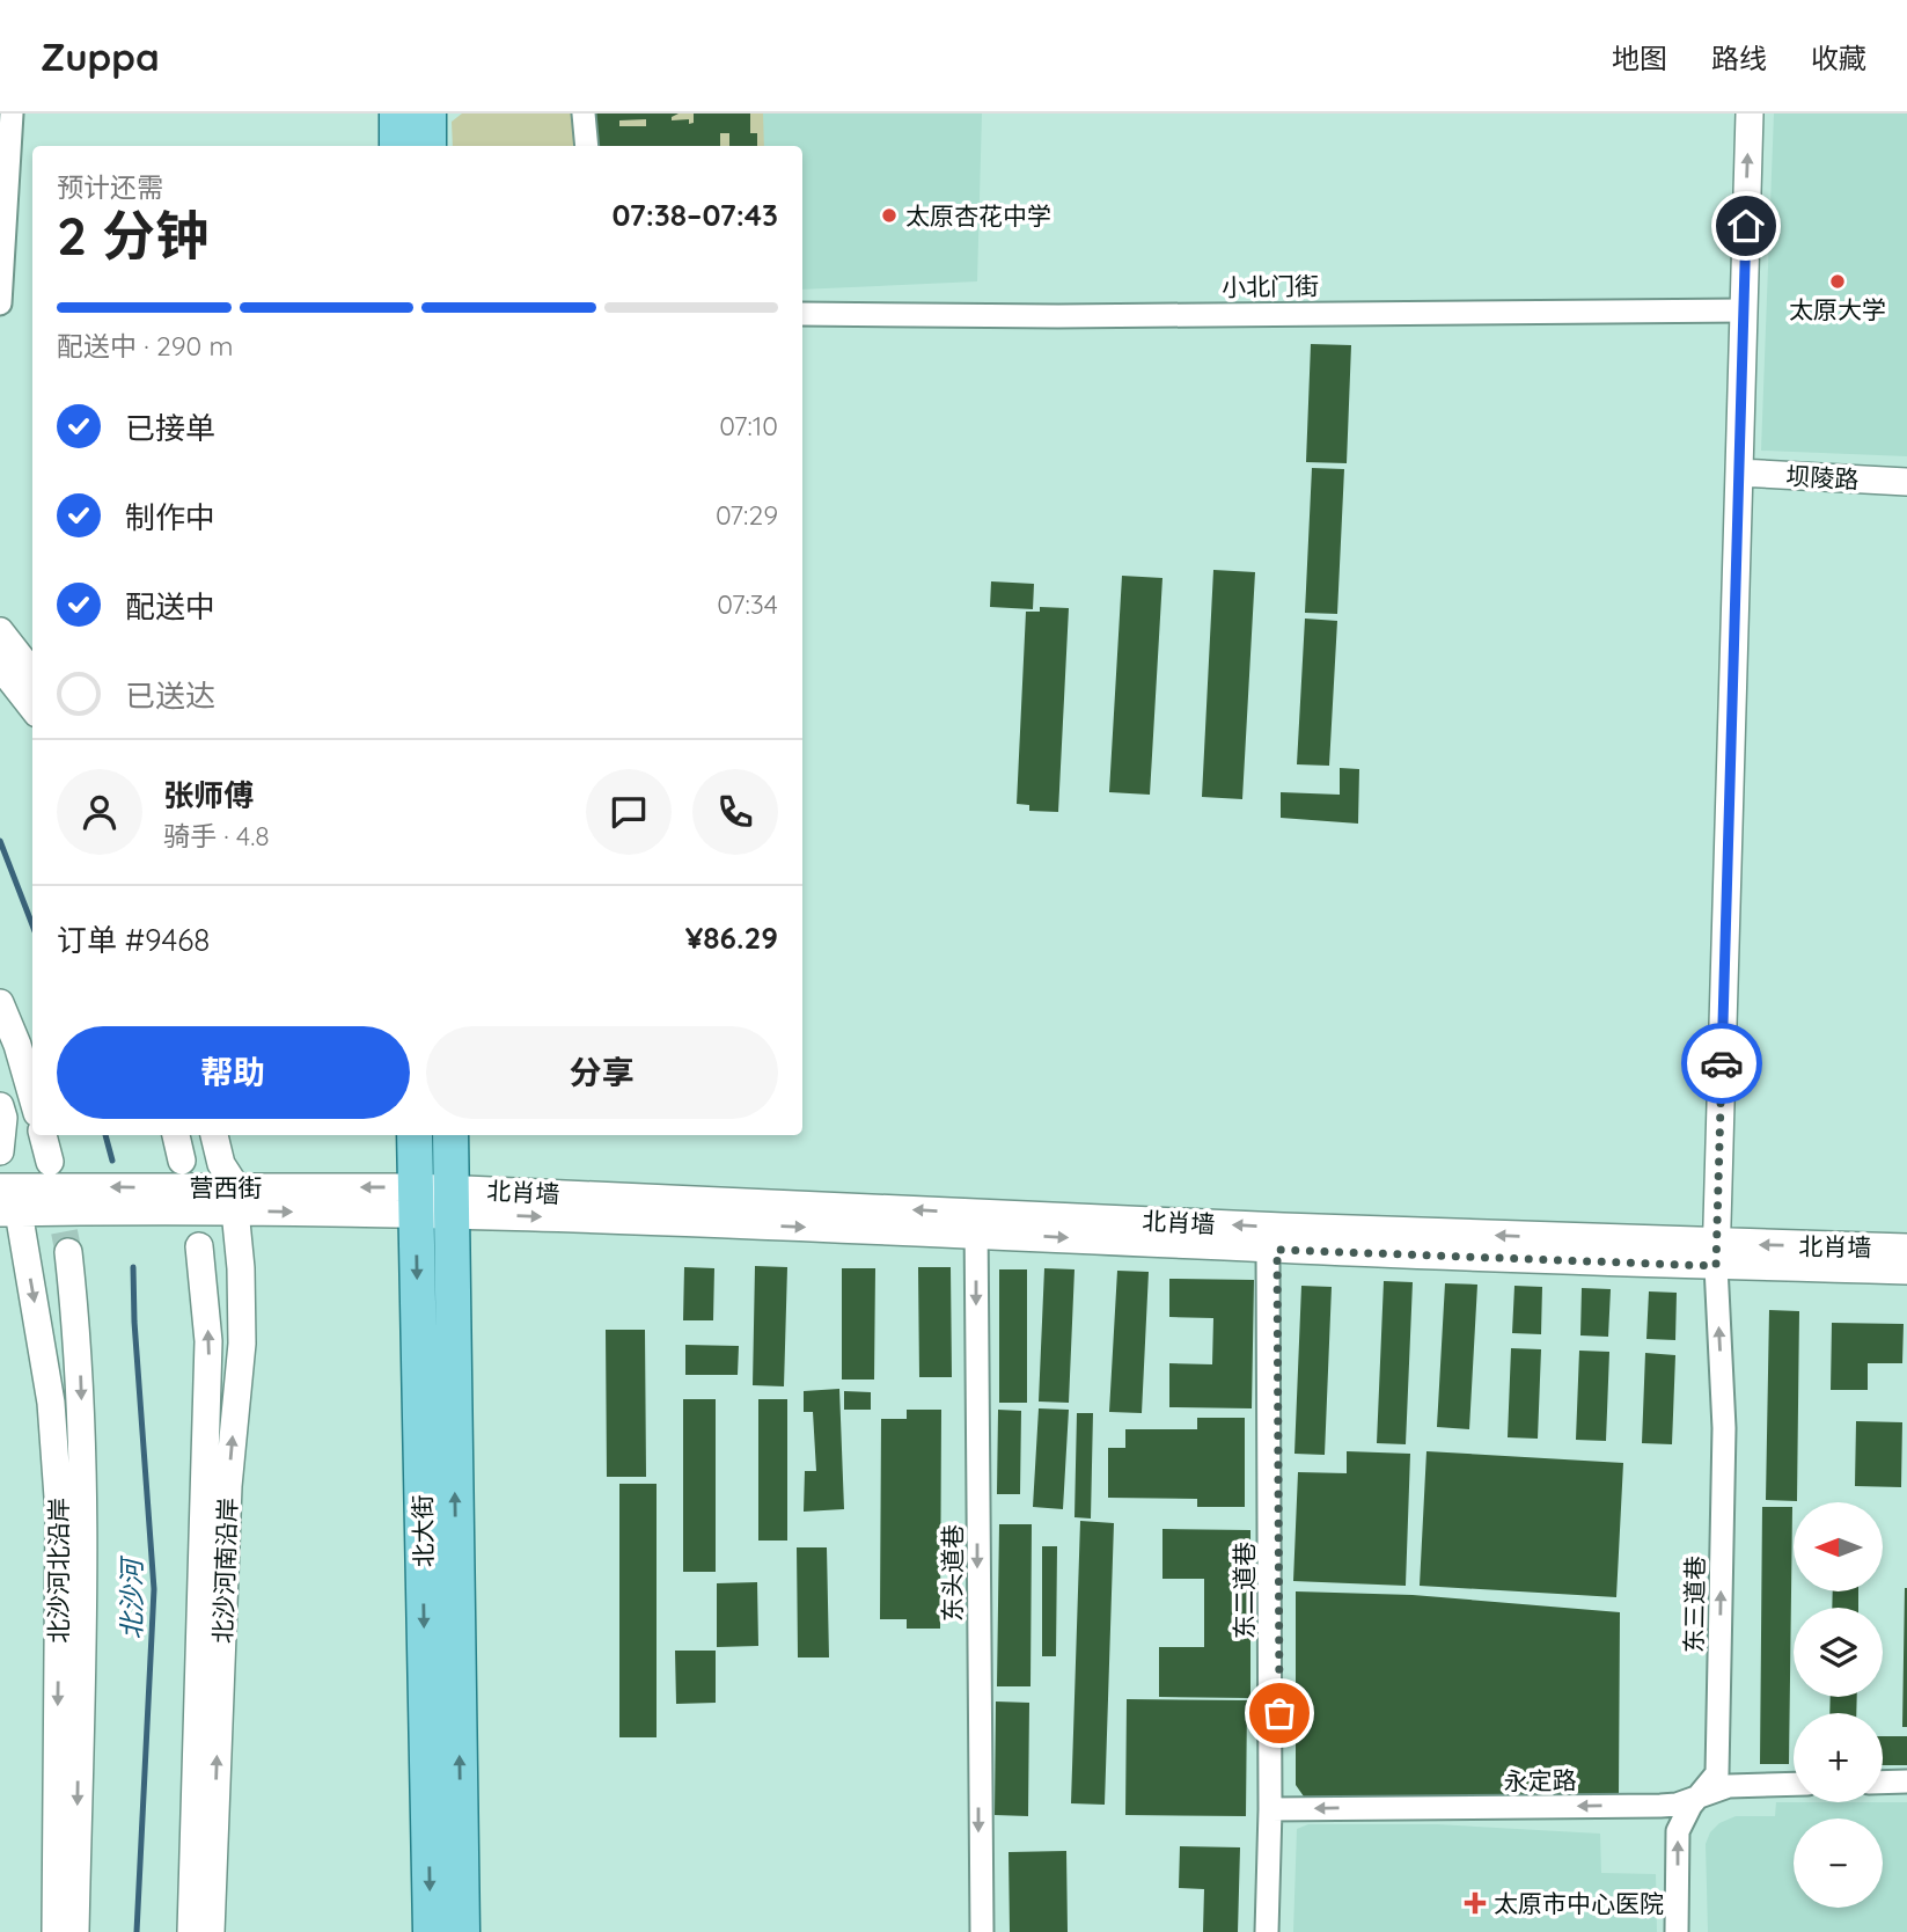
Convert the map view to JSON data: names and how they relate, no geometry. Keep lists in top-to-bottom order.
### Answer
{
  "streets": {
    "main road": ["北大街"],
    "street": [
      "小北门街",
      "坝陵路",
      "营西街",
      "北肖墙",
      "北沙河北沿岸",
      "北沙河南沿岸",
      "东头道巷",
      "东二道巷",
      "东三道巷",
      "永定路"
    ]
  },
  "crossings": [
    ["营西街", "北肖墙"],
    ["营西街", "北大街"],
    ["营西街", "北沙河北沿岸"],
    ["营西街", "北沙河南沿岸"],
    ["北肖墙", "东头道巷"],
    ["北肖墙", "东三道巷"],
    ["东二道巷", "永定路"],
    ["东三道巷", "永定路"]
  ],
  "one_way": [
    "北沙河北沿岸",
    "北沙河南沿岸",
    "东头道巷",
    "东三道巷",
    "永定路"
  ],
  "water": ["北沙河"],
  "places": {
    "other": ["太原杏花中学", "太原大学"],
    "health": ["太原市中心医院"]
  },
  "north": "left",
  "page": {
    "header": "Zuppa",
    "nav": ["地图", "路线", "收藏"],
    "heading": ["2 分钟", "预计还需", "07:38–07:43"],
    "panel": [
      "张师傅",
      "骑手 · 4.8",
      "订单 #9468",
      "¥86.29"
    ],
    "bar": "配送中 · 290 m",
    "list": [
      ["已接单", "07:10"],
      ["制作中", "07:29"],
      ["配送中", "07:34"],
      "已送达"
    ],
    "buttons": ["帮助", "分享"],
    "map_buttons": ["+", "−"]
  }
}
